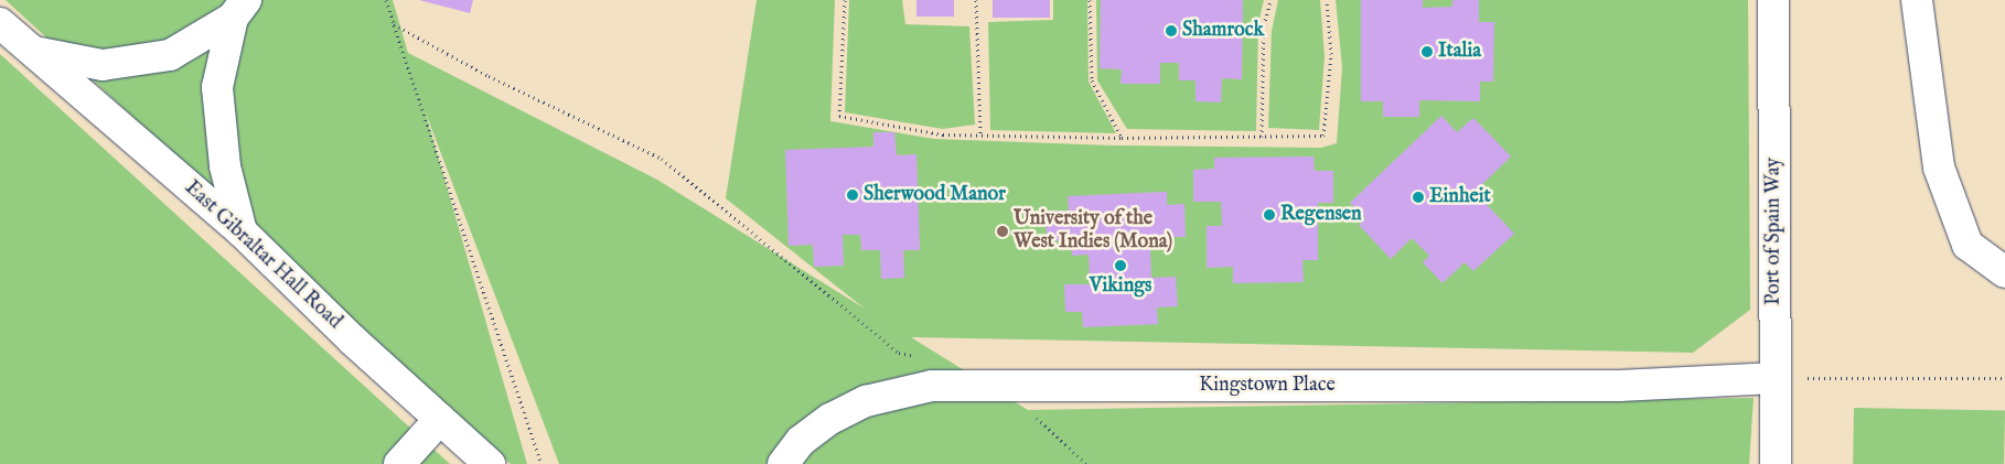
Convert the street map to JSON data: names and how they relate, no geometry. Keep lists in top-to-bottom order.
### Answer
{
  "streets": {
    "street": ["Port of Spain Way", "East Gibraltar Hall Road", "Kingstown Place"]
  },
  "crossings": [
    ["Port of Spain Way", "Kingstown Place"]
  ],
  "places": [
    "Shamrock",
    "Italia",
    "Sherwood Manor",
    "Einheit",
    "Regensen",
    "University of the West Indies (Mona)",
    "Vikings"
  ]
}
